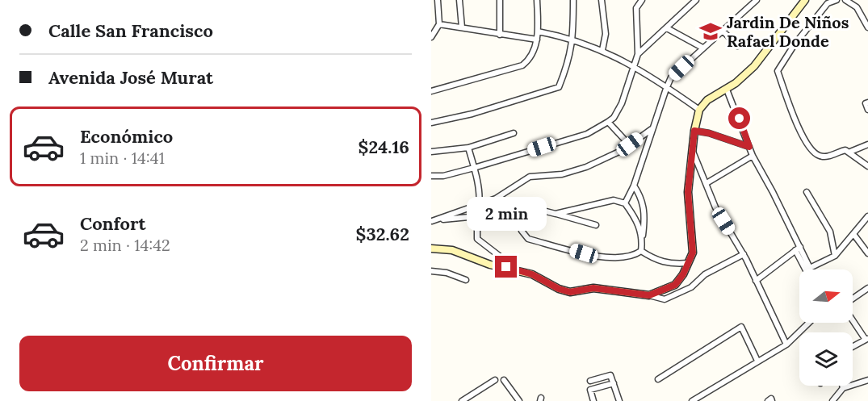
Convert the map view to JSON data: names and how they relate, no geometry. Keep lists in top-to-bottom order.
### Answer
{
  "places": {
    "school or university": ["Jardin De Niños Rafael Donde"]
  },
  "north": "right",
  "page": {
    "banner": ["Calle San Francisco", "Avenida José Murat"],
    "list": [
      {
        "name": "Económico",
        "note": "1 min · 14:41",
        "value": "$24.16"
      },
      {
        "name": "Confort",
        "note": "2 min · 14:42",
        "value": "$32.62"
      }
    ],
    "bubble": "2 min",
    "buttons": "Confirmar"
  }
}
